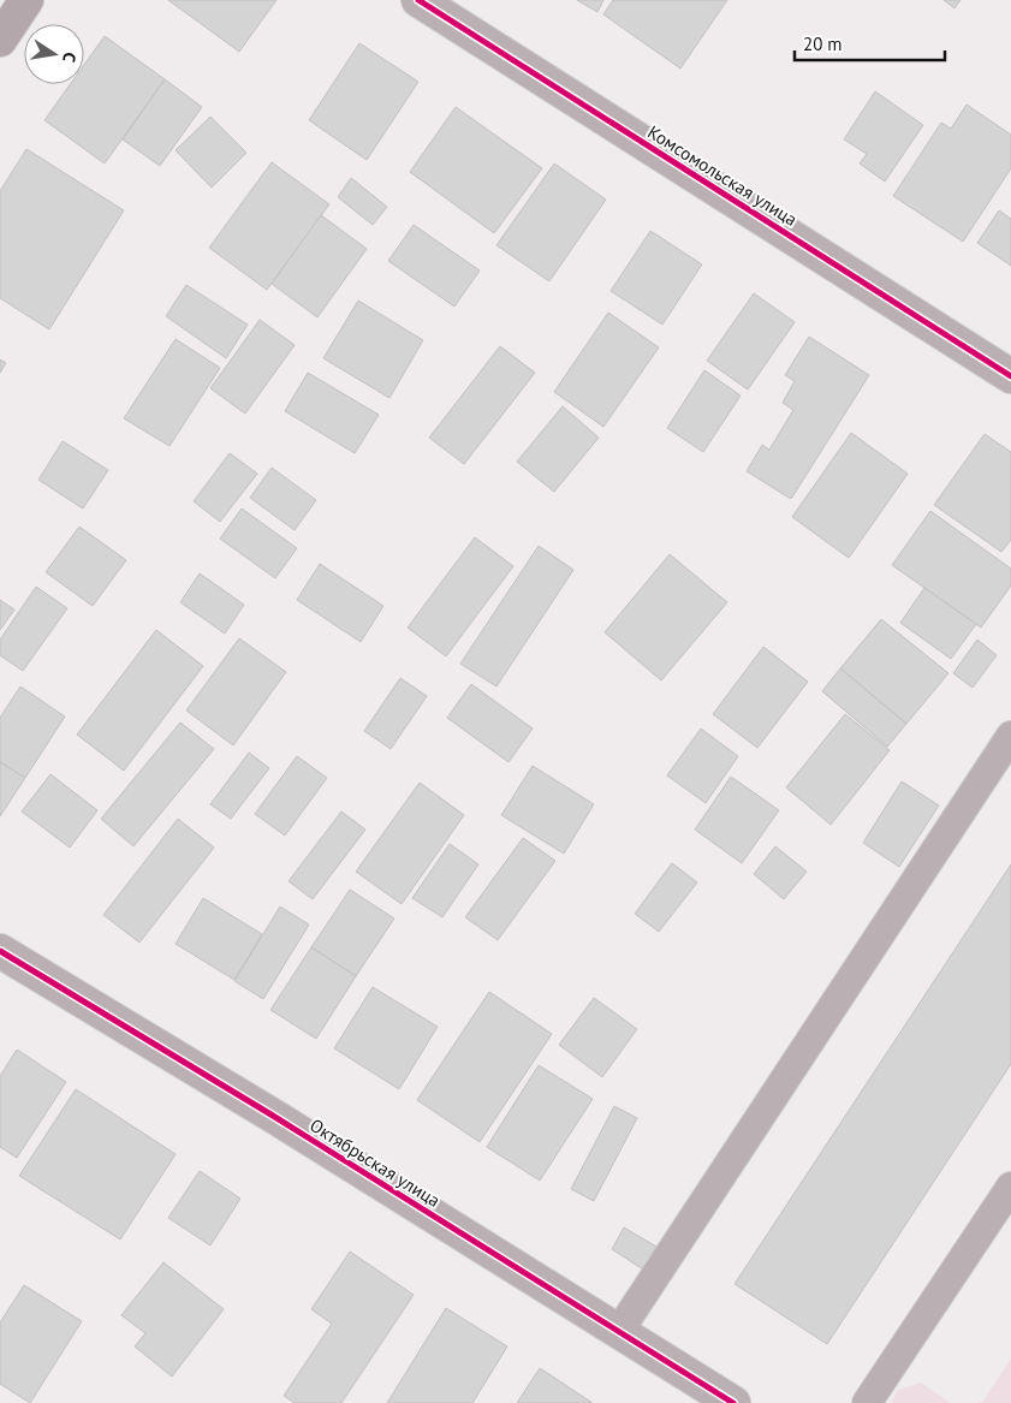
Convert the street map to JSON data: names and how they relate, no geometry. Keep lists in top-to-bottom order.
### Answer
{
  "streets": {
    "street": ["Комсомольская улица", "Октябрьская улица"]
  },
  "scale_bar": "20 m",
  "north": "right"
}
